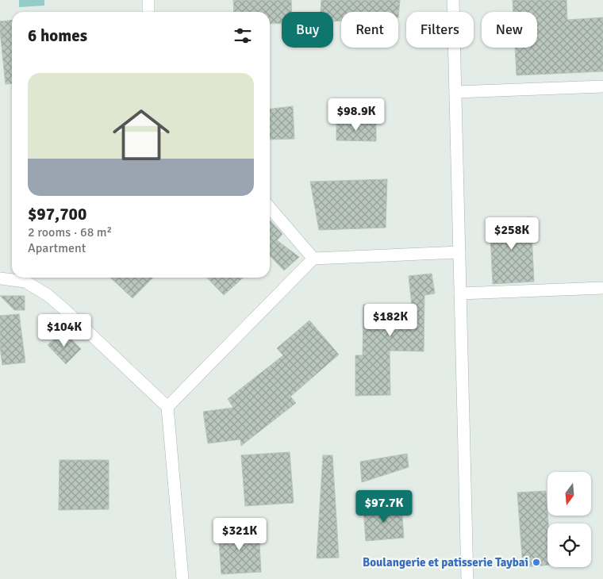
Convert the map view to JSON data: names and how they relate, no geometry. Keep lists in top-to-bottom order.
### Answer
{
  "places": ["Boulangerie et patisserie Taybai"],
  "north": "bottom",
  "page": {
    "chip": [
      "Buy",
      "Rent",
      "Filters",
      "New"
    ],
    "heading": "6 homes",
    "list": [
      {
        "name": "$97,700",
        "note": "2 rooms · 68 m² · Apartment"
      }
    ],
    "price": [
      "$98.9K",
      "$258K",
      "$182K",
      "$104K",
      "$97.7K",
      "$321K"
    ]
  }
}
